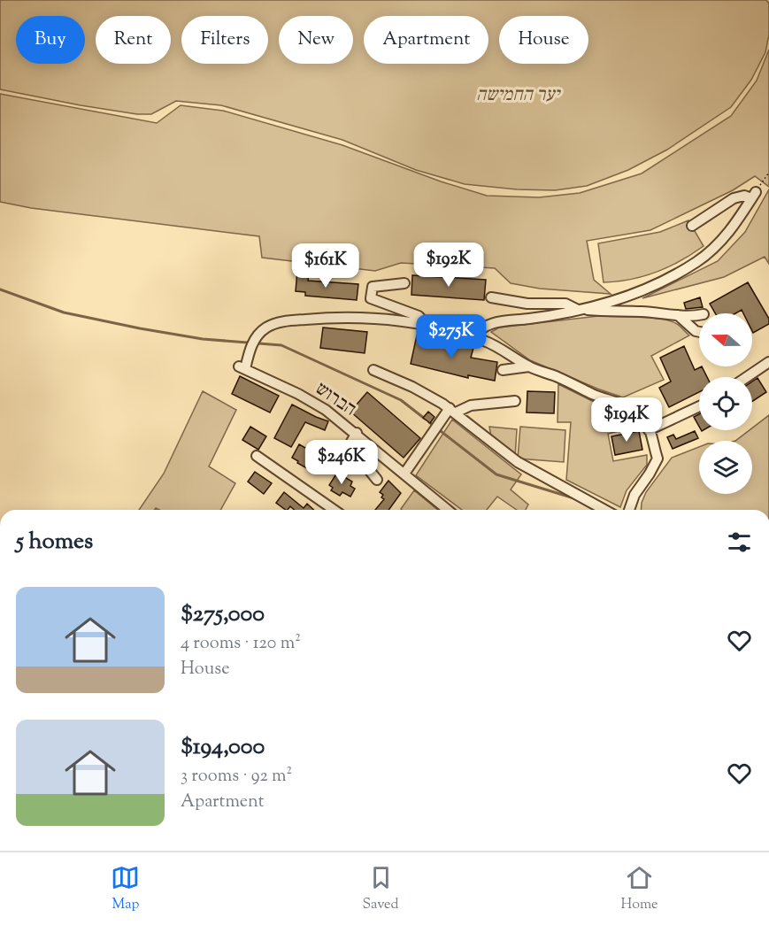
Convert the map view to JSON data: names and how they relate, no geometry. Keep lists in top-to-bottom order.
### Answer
{
  "streets": {
    "street": ["הברוש"]
  },
  "parks": ["יער החמישה"],
  "north": "left",
  "page": {
    "chip": [
      "Buy",
      "Rent",
      "Filters",
      "New",
      "Apartment",
      "House"
    ],
    "price": [
      "$192K",
      "$161K",
      "$275K",
      "$194K",
      "$246K"
    ],
    "heading": "5 homes",
    "list": [
      {
        "name": "$275,000",
        "note": "4 rooms · 120 m² · House"
      },
      {
        "name": "$194,000",
        "note": "3 rooms · 92 m² · Apartment"
      }
    ],
    "tabs": ["Map", "Saved", "Home"]
  }
}
